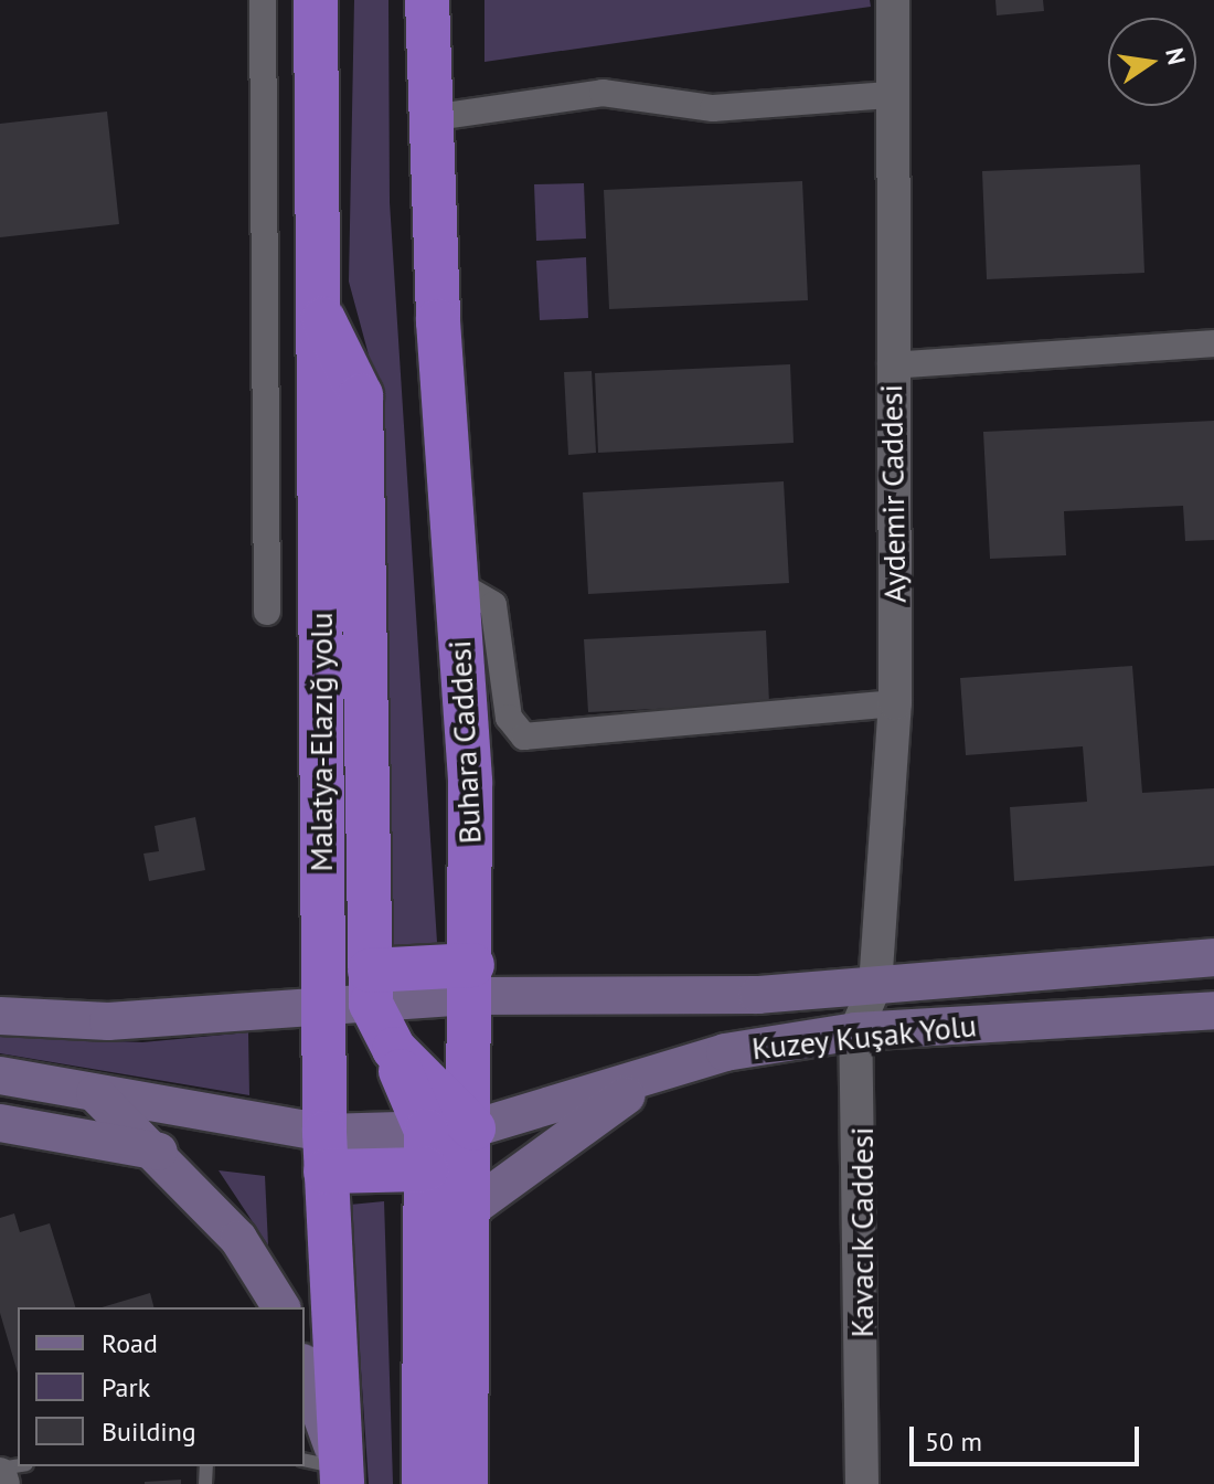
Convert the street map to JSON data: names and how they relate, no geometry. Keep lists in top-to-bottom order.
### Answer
{
  "streets": {
    "highway": ["Malatya-Elazığ yolu", "Buhara Caddesi"],
    "main road": ["Kuzey Kuşak Yolu"],
    "street": ["Aydemir Caddesi", "Kavacık Caddesi"]
  },
  "crossings": [
    ["Aydemir Caddesi", "Kuzey Kuşak Yolu"],
    ["Aydemir Caddesi", "Kavacık Caddesi"],
    ["Buhara Caddesi", "Kuzey Kuşak Yolu"],
    ["Kuzey Kuşak Yolu", "Kavacık Caddesi"]
  ],
  "legend": ["Road", "Park", "Building"],
  "scale_bar": "50 m",
  "north": "right"
}
